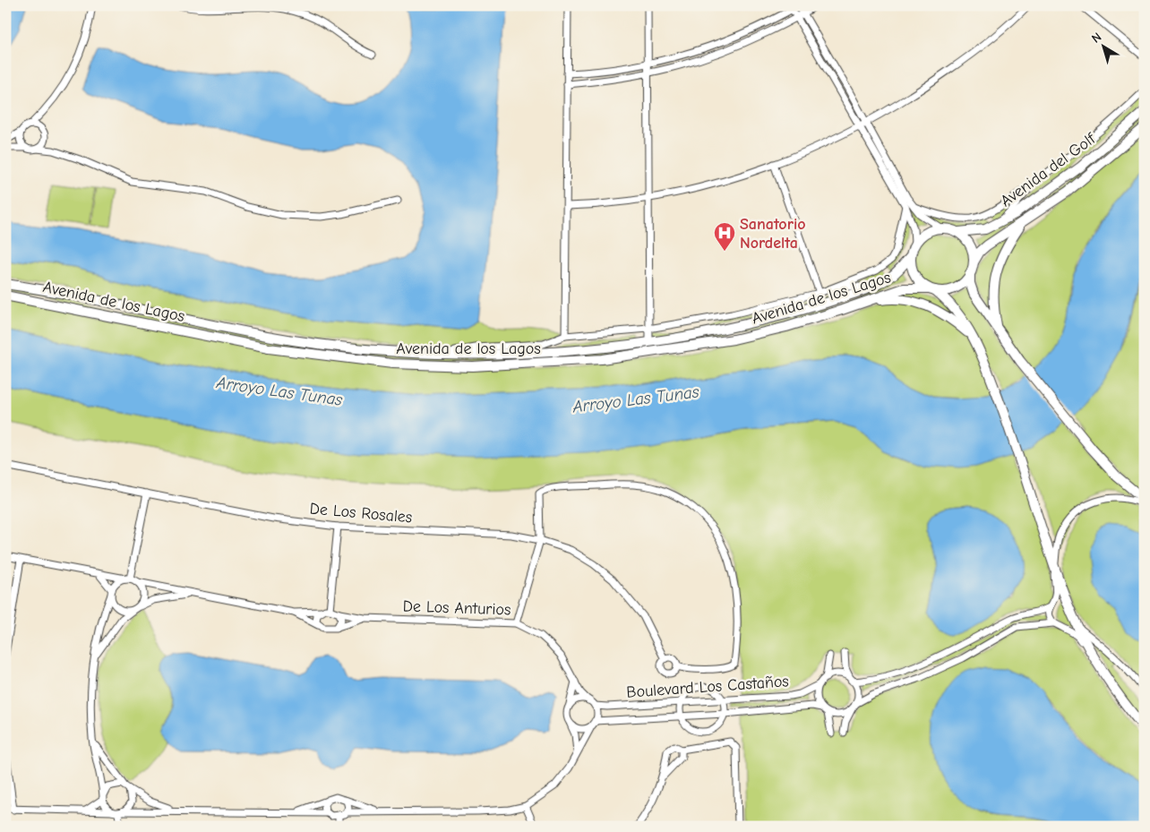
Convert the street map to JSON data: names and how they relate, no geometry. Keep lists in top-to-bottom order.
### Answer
{
  "streets": {
    "street": [
      "Avenida del Golf",
      "Avenida de los Lagos",
      "De Los Rosales",
      "De Los Anturios",
      "Boulevard Los Castaños"
    ]
  },
  "crossings": [
    ["Avenida del Golf", "Avenida de los Lagos"],
    ["De Los Anturios", "Boulevard Los Castaños"]
  ],
  "water": ["Arroyo Las Tunas"],
  "places": {
    "hospital": ["Sanatorio Nordelta"]
  },
  "north": "top left"
}
